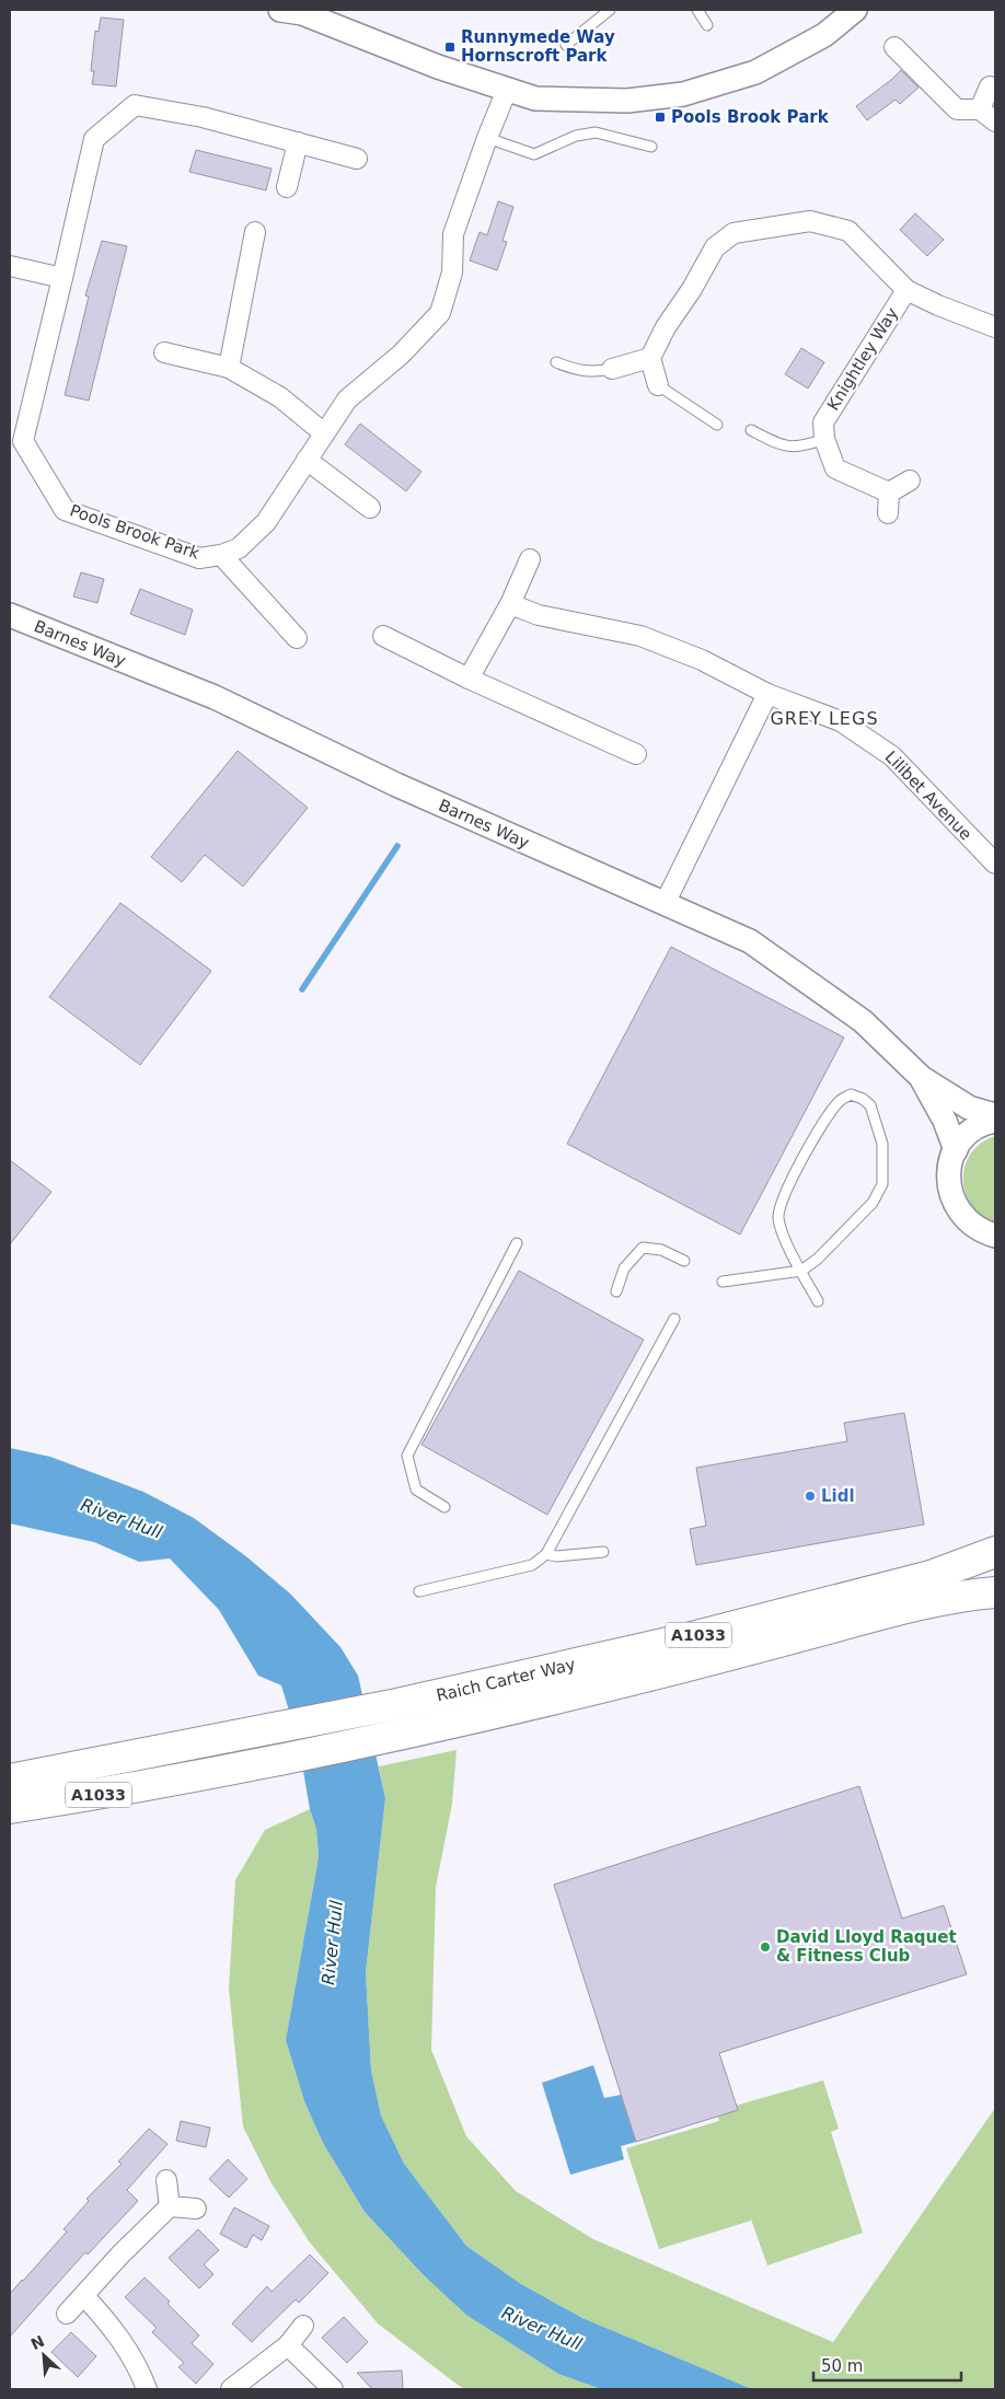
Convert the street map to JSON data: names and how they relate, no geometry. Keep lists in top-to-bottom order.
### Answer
{
  "streets": {
    "highway": ["A1033", "Raich Carter Way"],
    "street": [
      "Knightley Way",
      "Pools Brook Park",
      "Barnes Way",
      "Lilibet Avenue"
    ]
  },
  "districts": ["GREY LEGS"],
  "water": ["River Hull"],
  "places": {
    "transit": ["Runnymede Way Hornscroft Park", "Pools Brook Park"],
    "other": ["Lidl", "David Lloyd Raquet & Fitness Club"]
  },
  "scale_bar": "50 m",
  "north": "top left"
}
